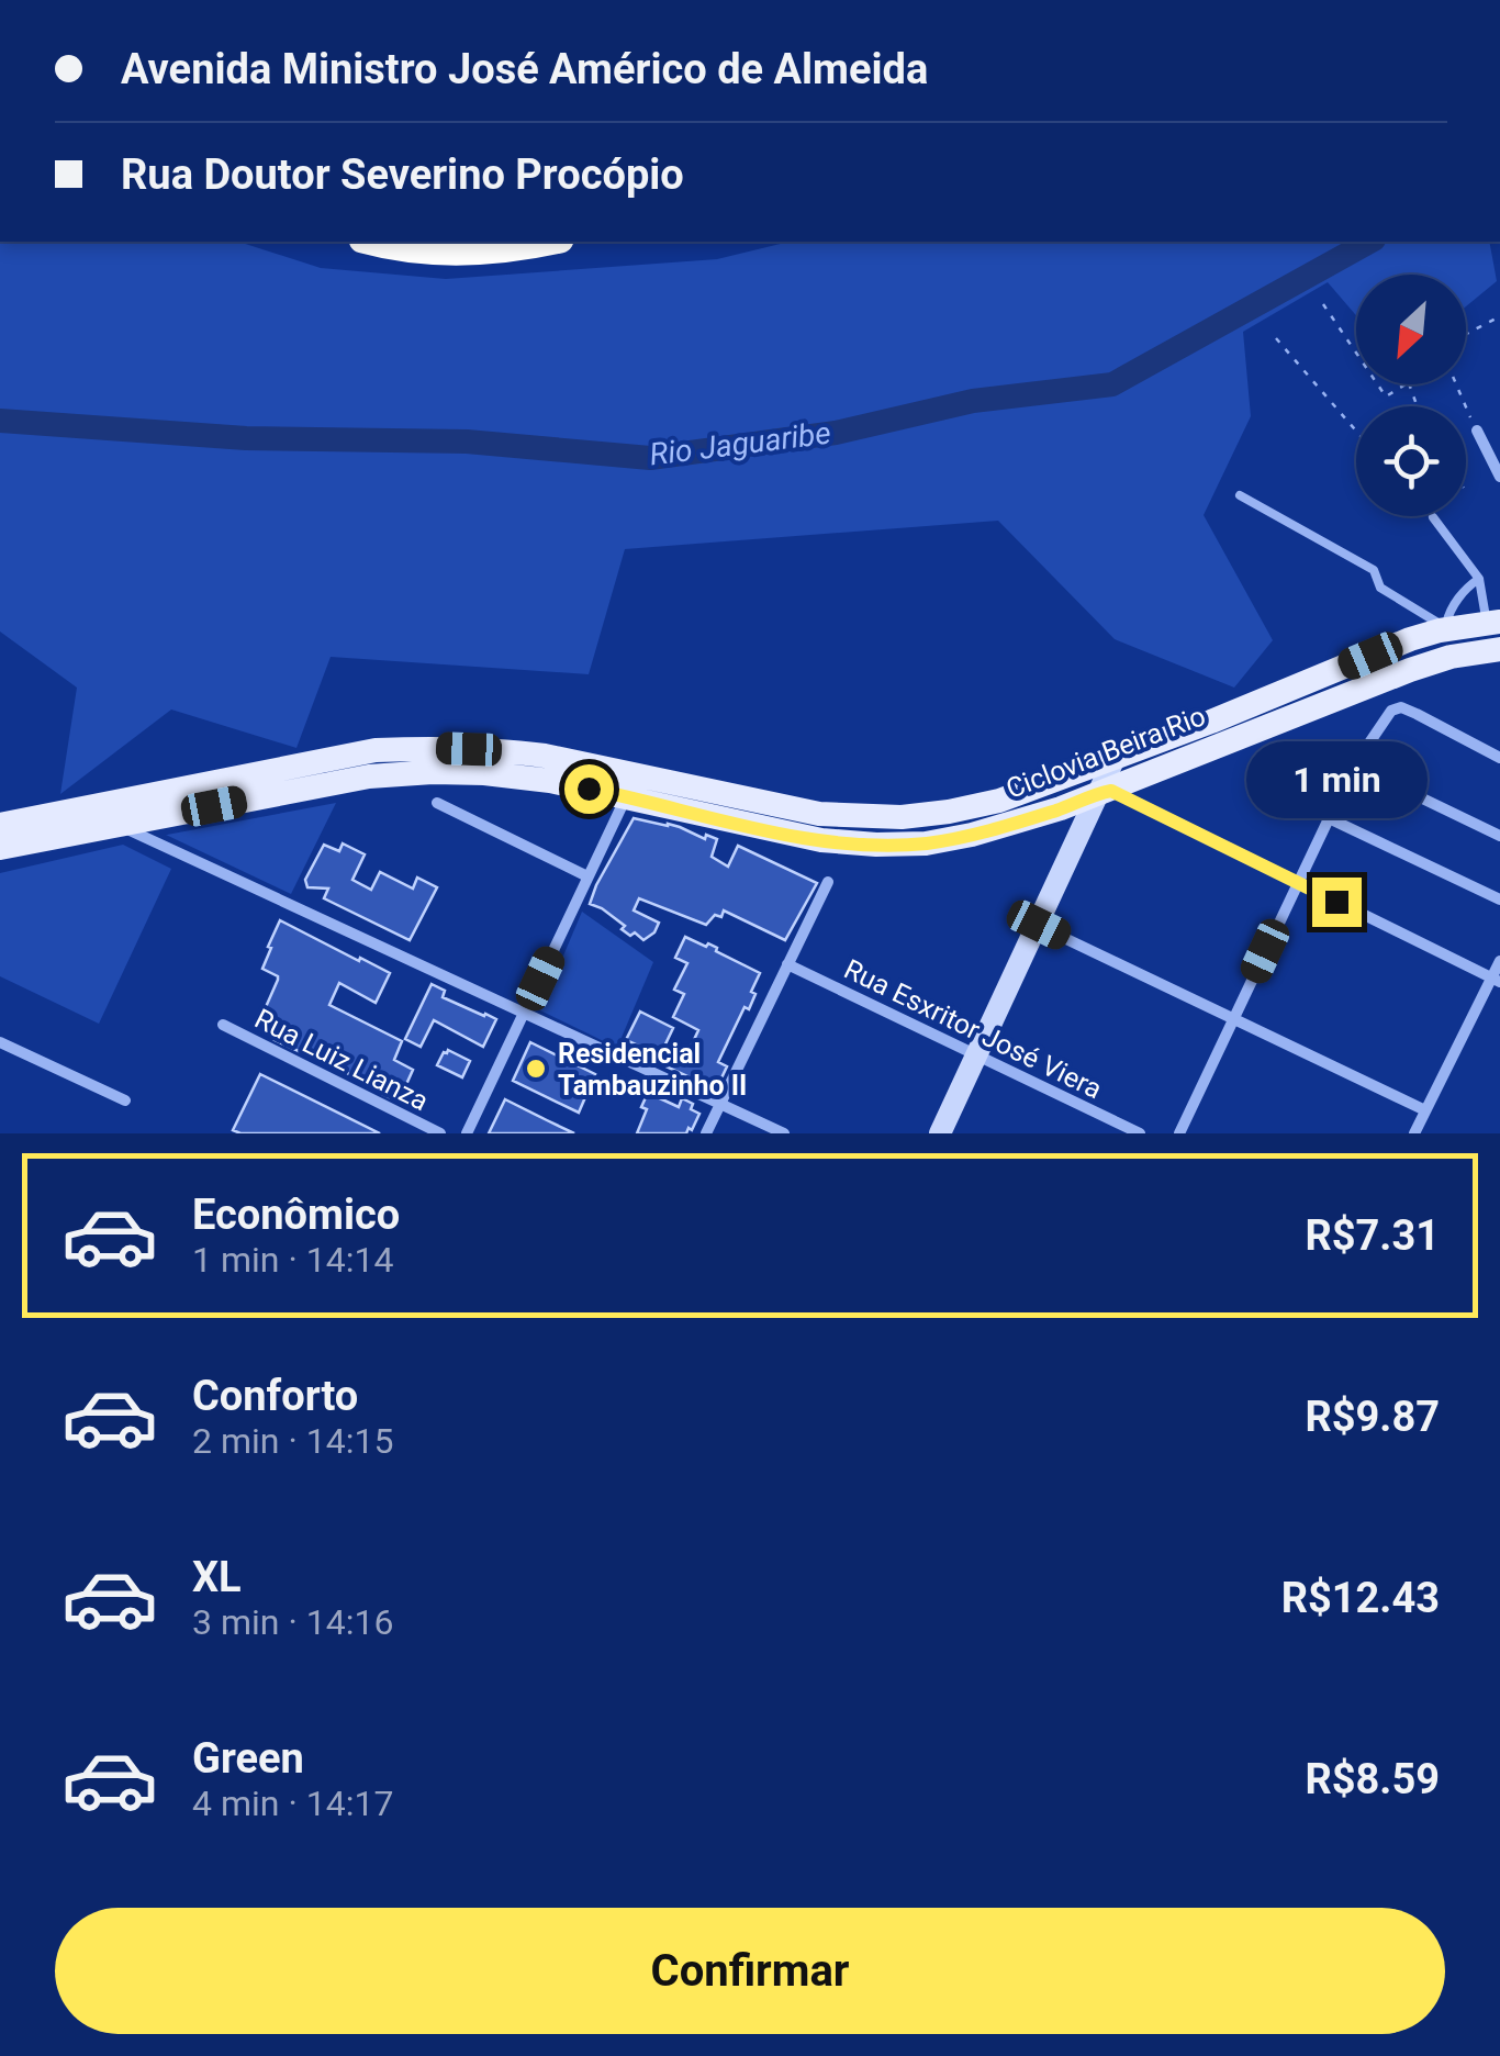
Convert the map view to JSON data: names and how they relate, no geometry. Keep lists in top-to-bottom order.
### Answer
{
  "streets": {
    "street": ["Rua Esxritor José Viera", "Rua Luiz Lianza"]
  },
  "water": ["Rio Jaguaribe"],
  "places": ["Residencial Tambauzinho II"],
  "north": "bottom left",
  "page": {
    "banner": ["Avenida Ministro José Américo de Almeida", "Rua Doutor Severino Procópio"],
    "bubble": "1 min",
    "list": [
      {
        "name": "Econômico",
        "note": "1 min · 14:14",
        "value": "R$7.31"
      },
      {
        "name": "Conforto",
        "note": "2 min · 14:15",
        "value": "R$9.87"
      },
      {
        "name": "XL",
        "note": "3 min · 14:16",
        "value": "R$12.43"
      },
      {
        "name": "Green",
        "note": "4 min · 14:17",
        "value": "R$8.59"
      }
    ],
    "buttons": "Confirmar"
  }
}
